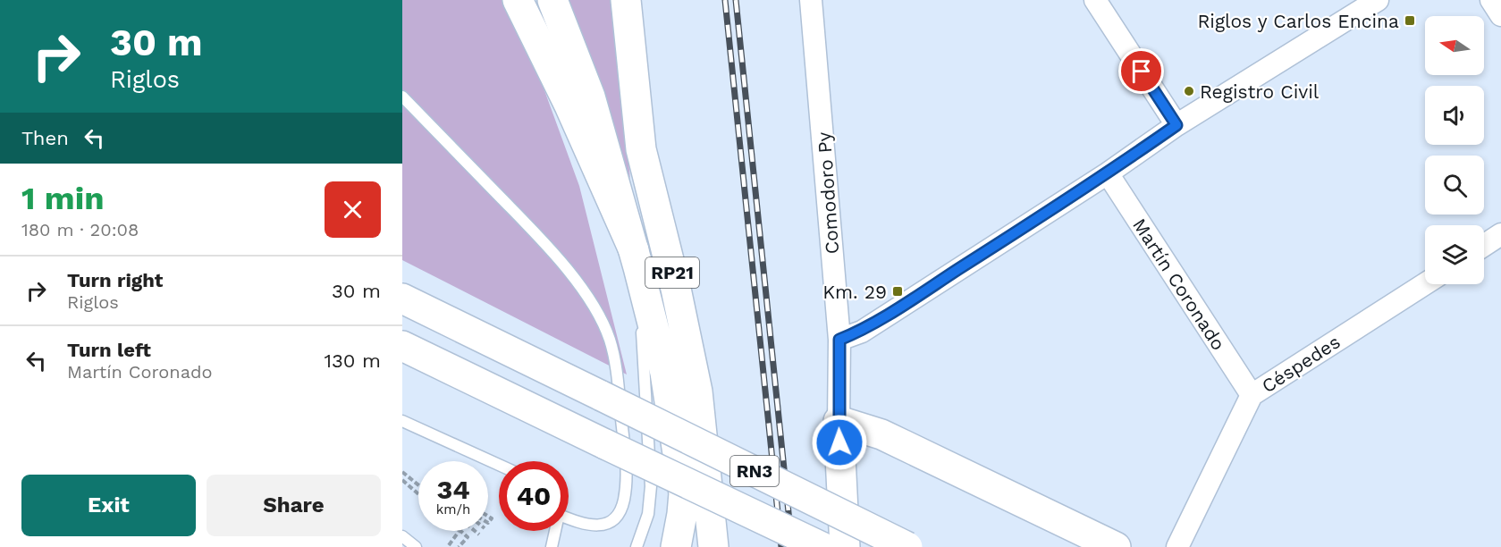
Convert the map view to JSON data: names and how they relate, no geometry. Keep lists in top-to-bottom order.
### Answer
{
  "streets": {
    "main road": ["Comodoro Py", "RP21", "RN3"],
    "street": ["Martín Coronado", "Céspedes"]
  },
  "crossings": [
    ["Martín Coronado", "Céspedes"]
  ],
  "places": {
    "transit": ["Riglos y Carlos Encina", "Km. 29"],
    "other": ["Registro Civil"]
  },
  "north": "left",
  "page": {
    "turn": ["30 m", "Riglos"],
    "then": "Then",
    "heading": ["1 min", "180 m · 20:08"],
    "list": [
      {
        "name": "Turn right",
        "note": "Riglos",
        "value": "30 m"
      },
      {
        "name": "Turn left",
        "note": "Martín Coronado",
        "value": "130 m"
      }
    ],
    "speed": "34 km/h",
    "limit": "40",
    "buttons": ["Exit", "Share"]
  }
}
